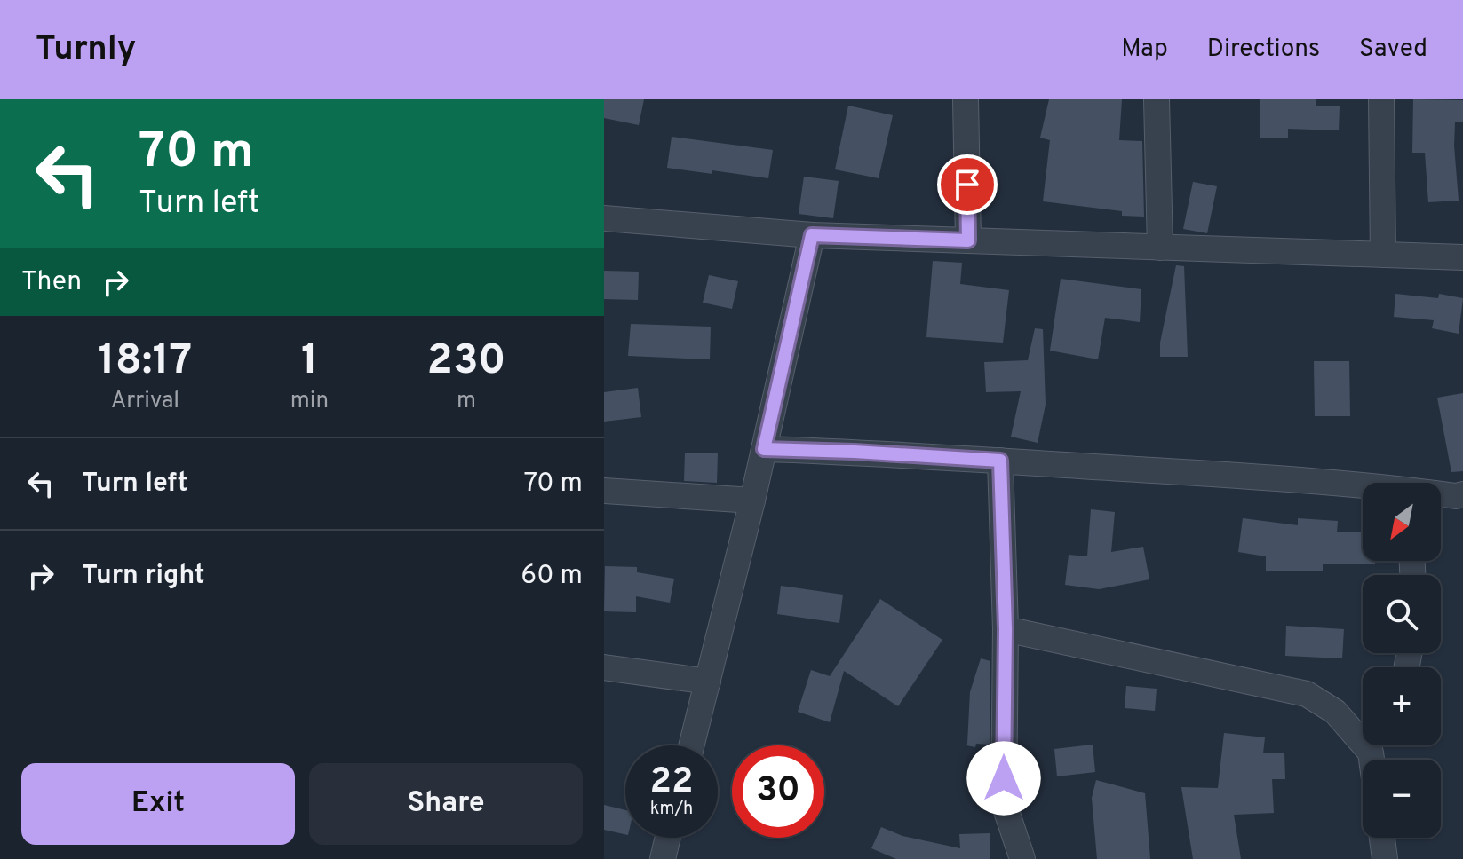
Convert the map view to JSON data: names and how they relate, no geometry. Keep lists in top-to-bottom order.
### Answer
{
  "north": "bottom left",
  "page": {
    "header": "Turnly",
    "nav": ["Map", "Directions", "Saved"],
    "turn": ["70 m", "Turn left"],
    "then": "Then",
    "eta": [
      "18:17",
      "Arrival",
      "1",
      "min",
      "230",
      "m"
    ],
    "list": [
      {
        "name": "Turn left",
        "value": "70 m"
      },
      {
        "name": "Turn right",
        "value": "60 m"
      }
    ],
    "map_buttons": ["+", "−"],
    "speed": "22 km/h",
    "limit": "30",
    "buttons": ["Exit", "Share"]
  }
}
